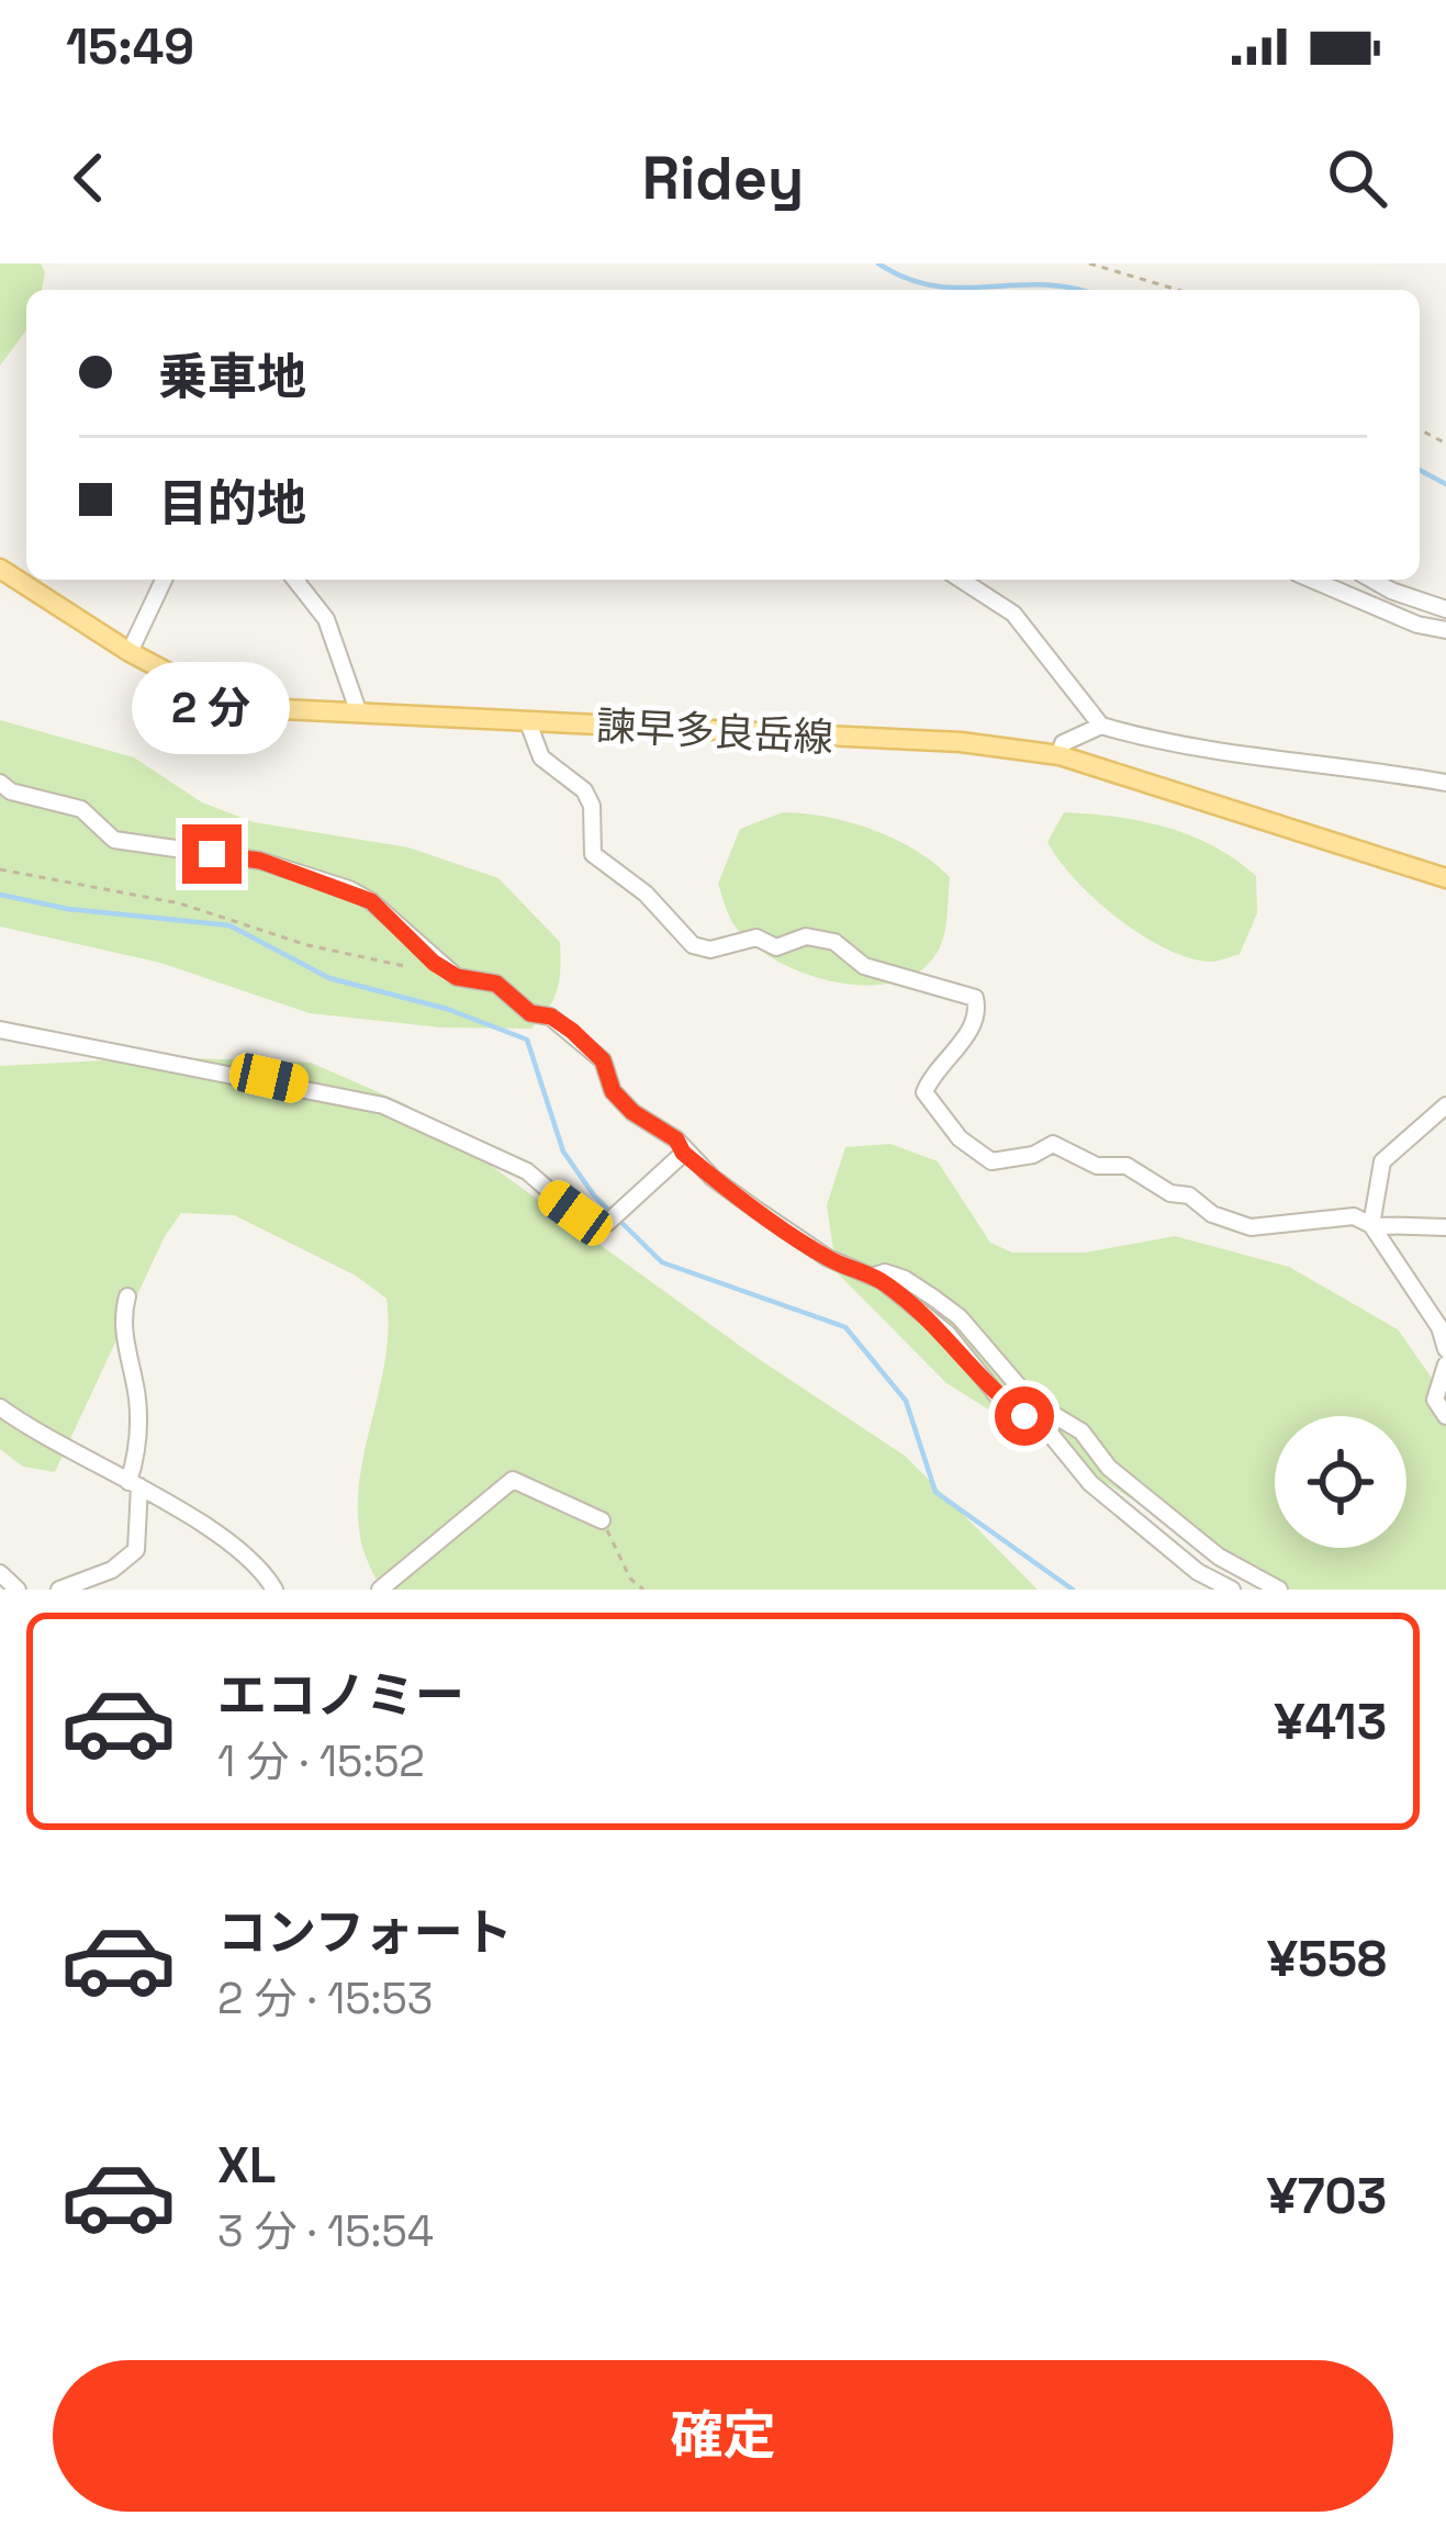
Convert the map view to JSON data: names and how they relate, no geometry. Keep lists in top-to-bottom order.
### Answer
{
  "streets": {
    "main road": ["諫早多良岳線"]
  },
  "page": {
    "status": "15:49",
    "header": "Ridey",
    "banner": ["乗車地", "目的地"],
    "bubble": "2 分",
    "list": [
      {
        "name": "エコノミー",
        "note": "1 分 · 15:52",
        "value": "¥413"
      },
      {
        "name": "コンフォート",
        "note": "2 分 · 15:53",
        "value": "¥558"
      },
      {
        "name": "XL",
        "note": "3 分 · 15:54",
        "value": "¥703"
      }
    ],
    "buttons": "確定"
  }
}
